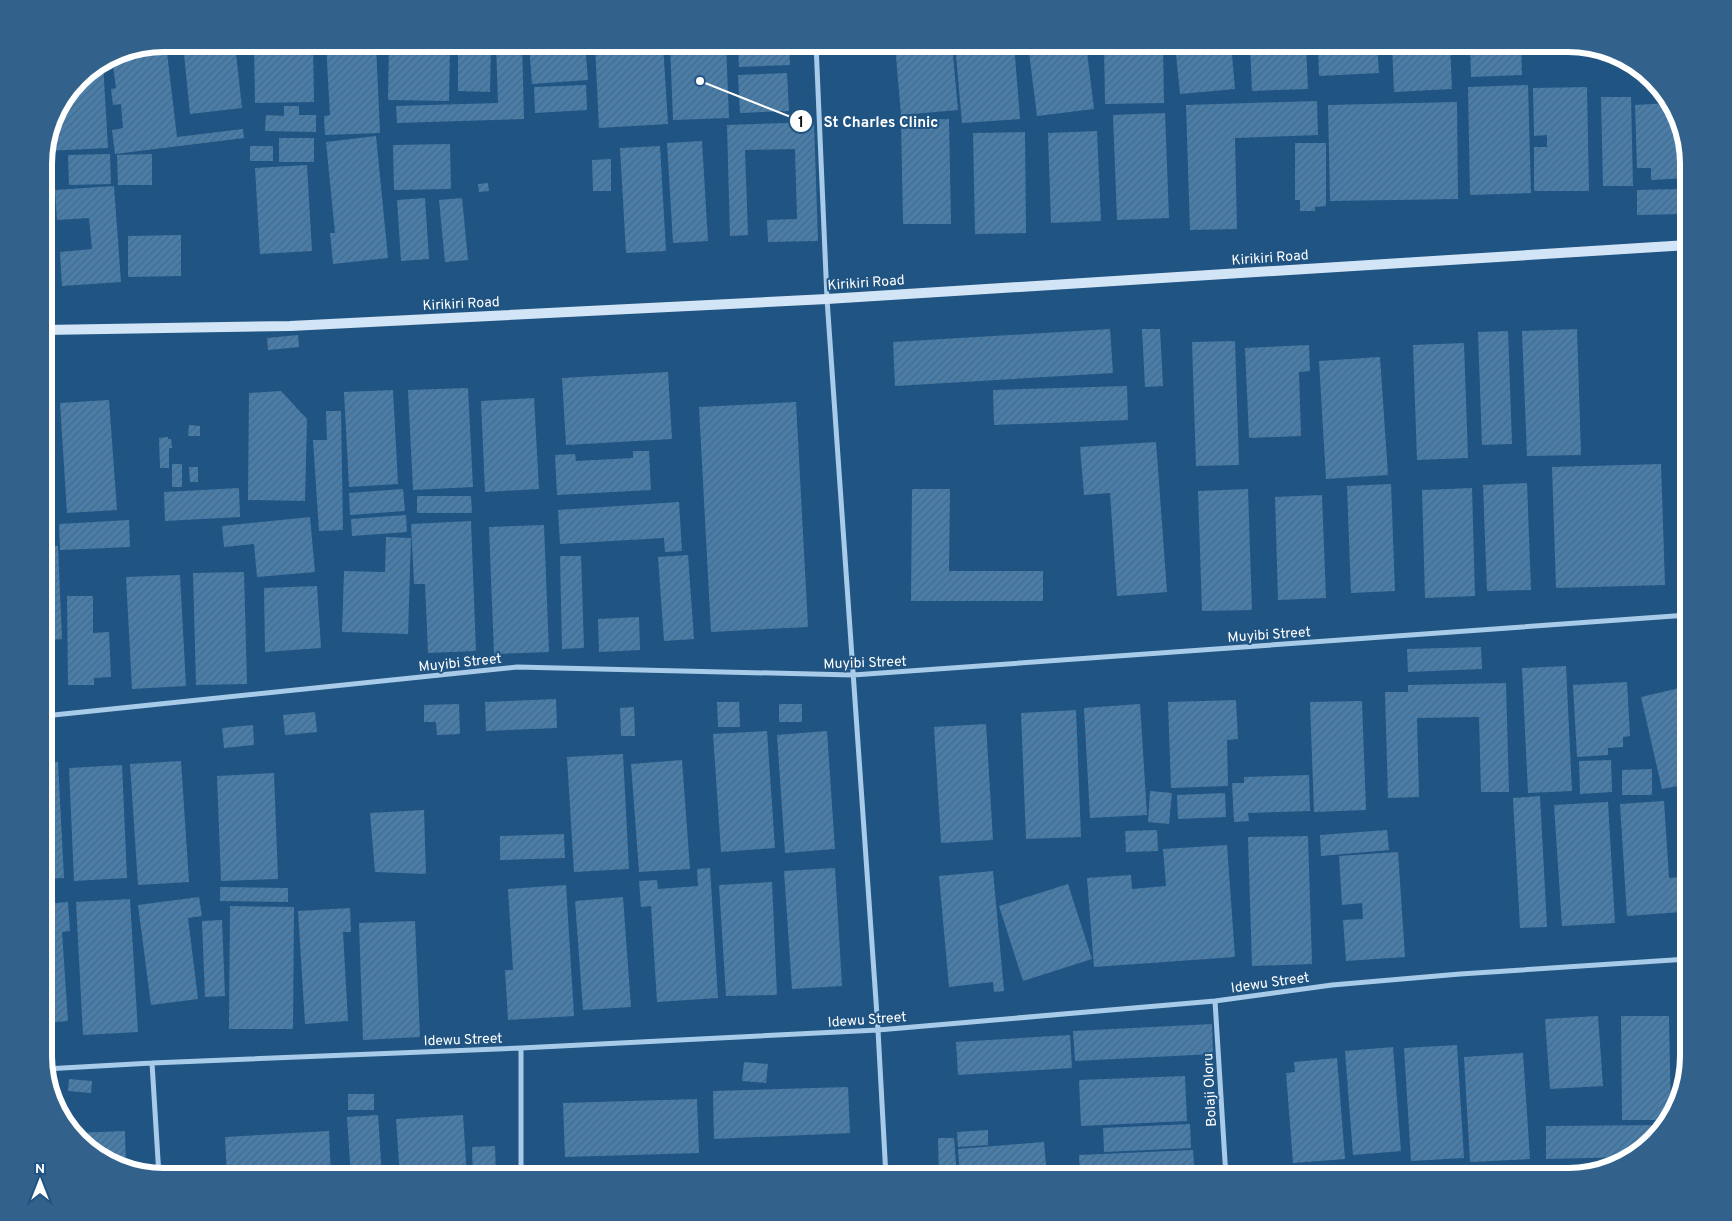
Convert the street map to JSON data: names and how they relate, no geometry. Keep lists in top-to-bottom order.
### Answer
{
  "streets": {
    "main road": ["Kirikiri Road"],
    "street": ["Muyibi Street", "Idewu Street", "Bolaji Oloru"]
  },
  "crossings": [
    ["Idewu Street", "Bolaji Oloru"]
  ],
  "places": ["St Charles Clinic"],
  "north": "top"
}
